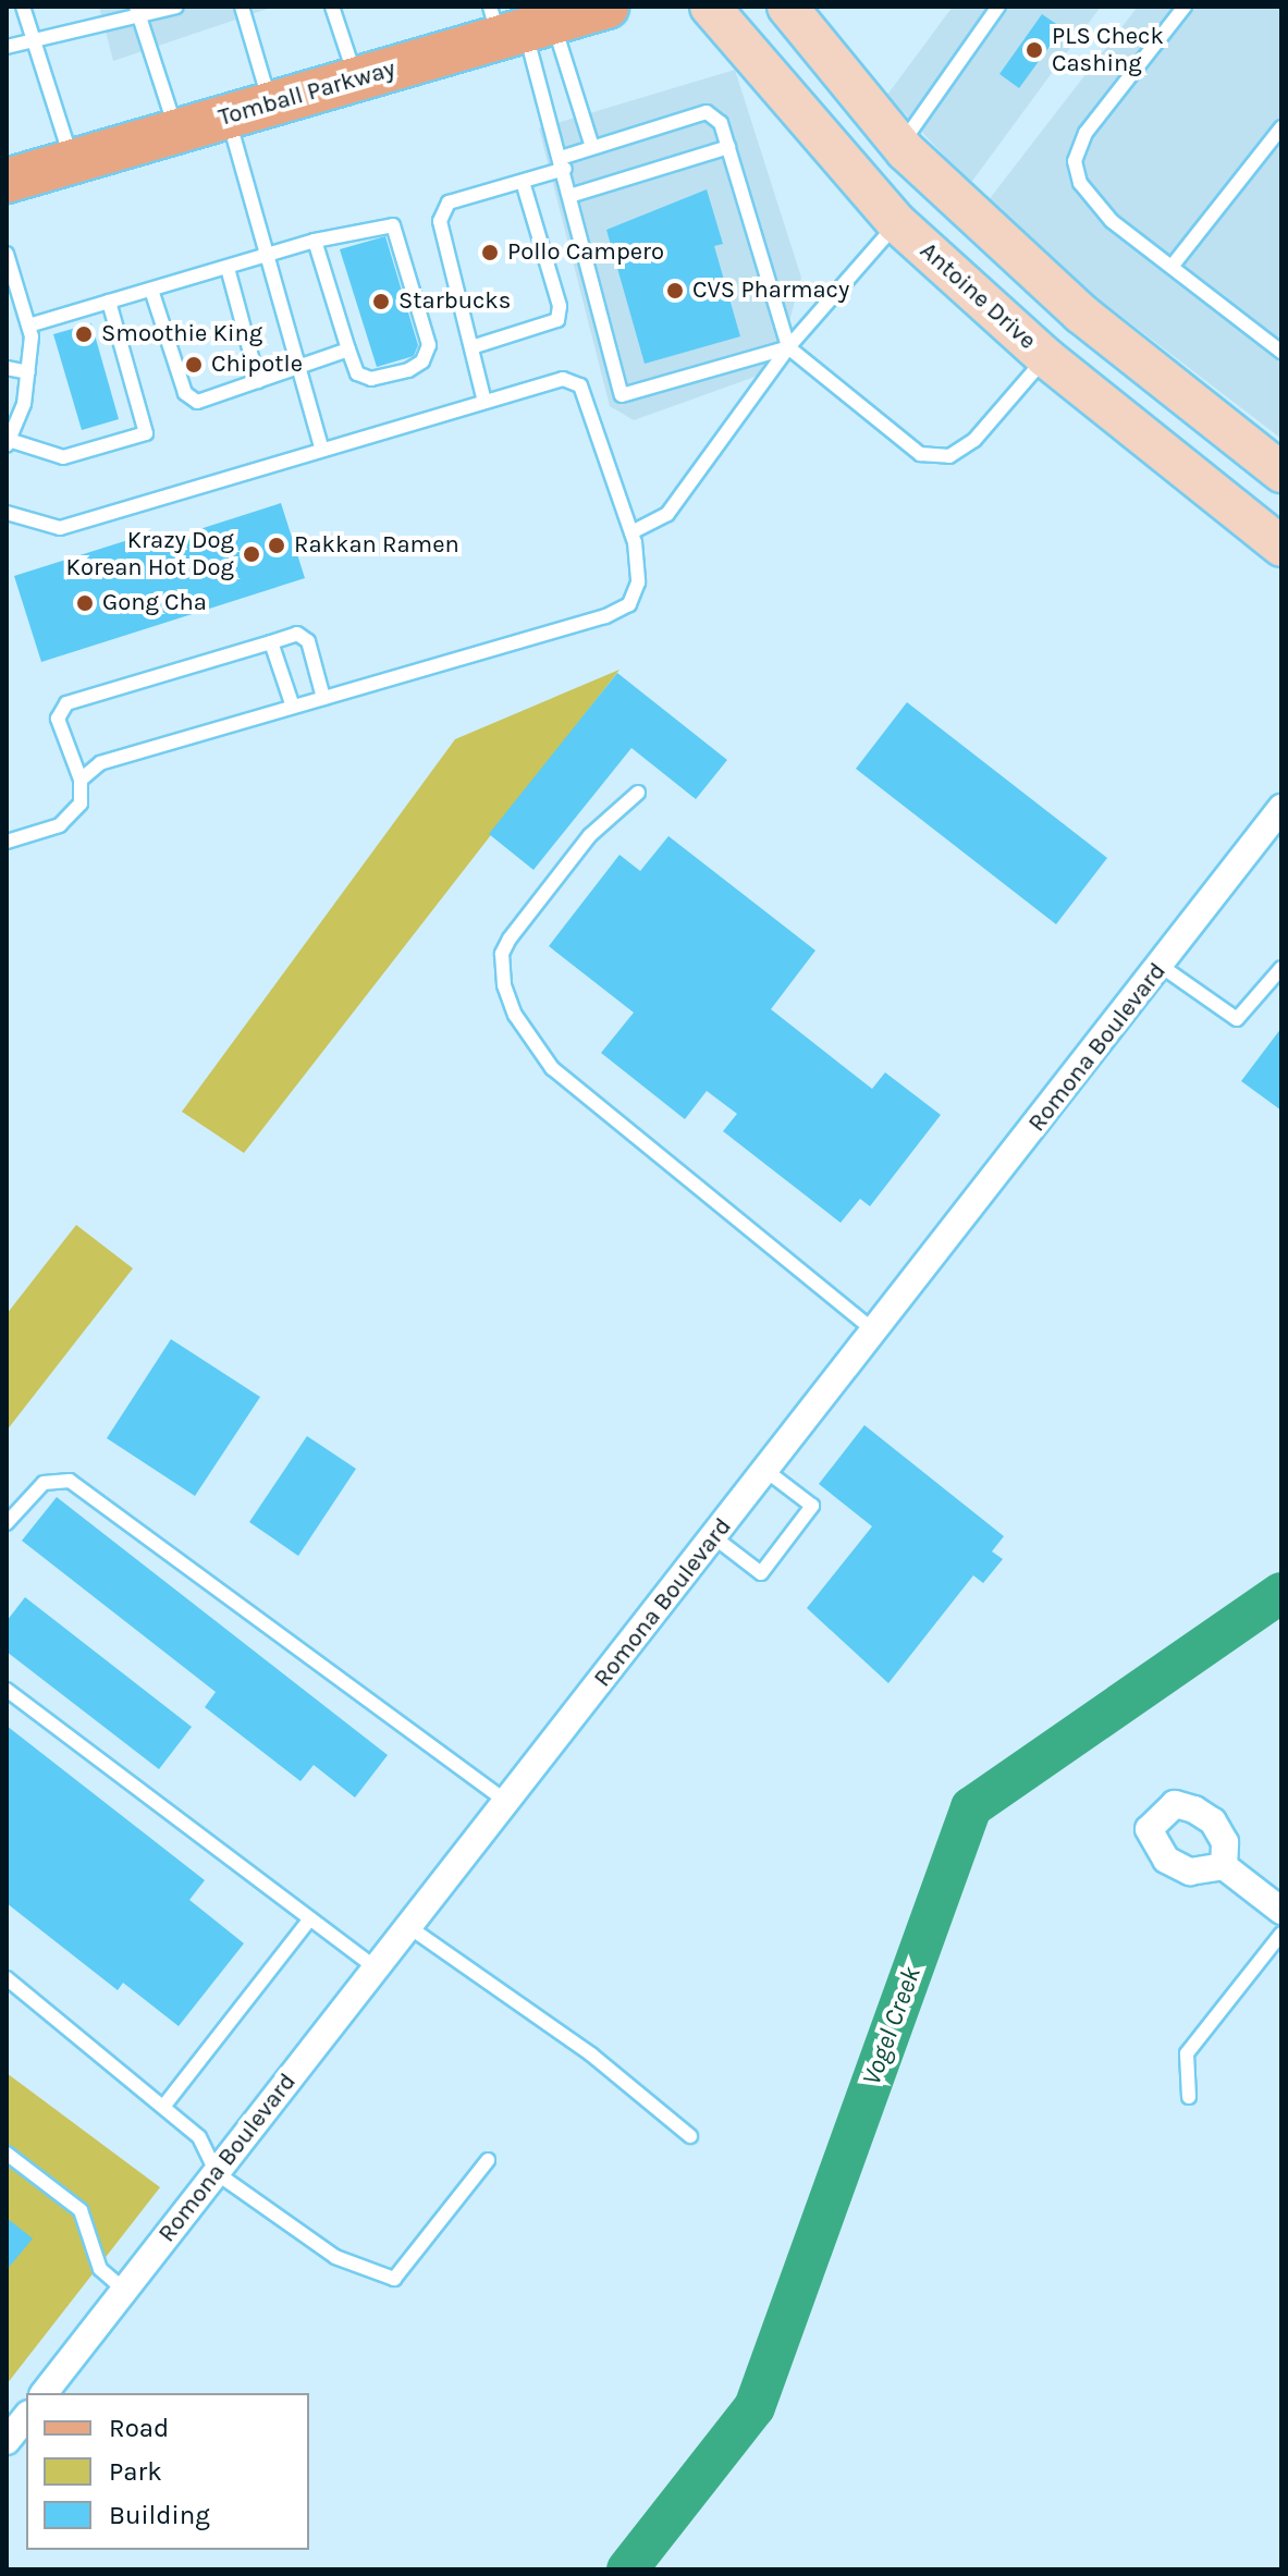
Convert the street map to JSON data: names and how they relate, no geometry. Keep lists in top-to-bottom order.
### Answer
{
  "streets": {
    "main road": ["Tomball Parkway", "Antoine Drive"],
    "street": ["Romona Boulevard"]
  },
  "water": ["Vogel Creek"],
  "places": [
    "PLS Check Cashing",
    "Pollo Campero",
    "CVS Pharmacy",
    "Starbucks",
    "Smoothie King",
    "Chipotle",
    "Rakkan Ramen",
    "Krazy Dog Korean Hot Dog",
    "Gong Cha"
  ],
  "legend": ["Road", "Park", "Building"]
}
